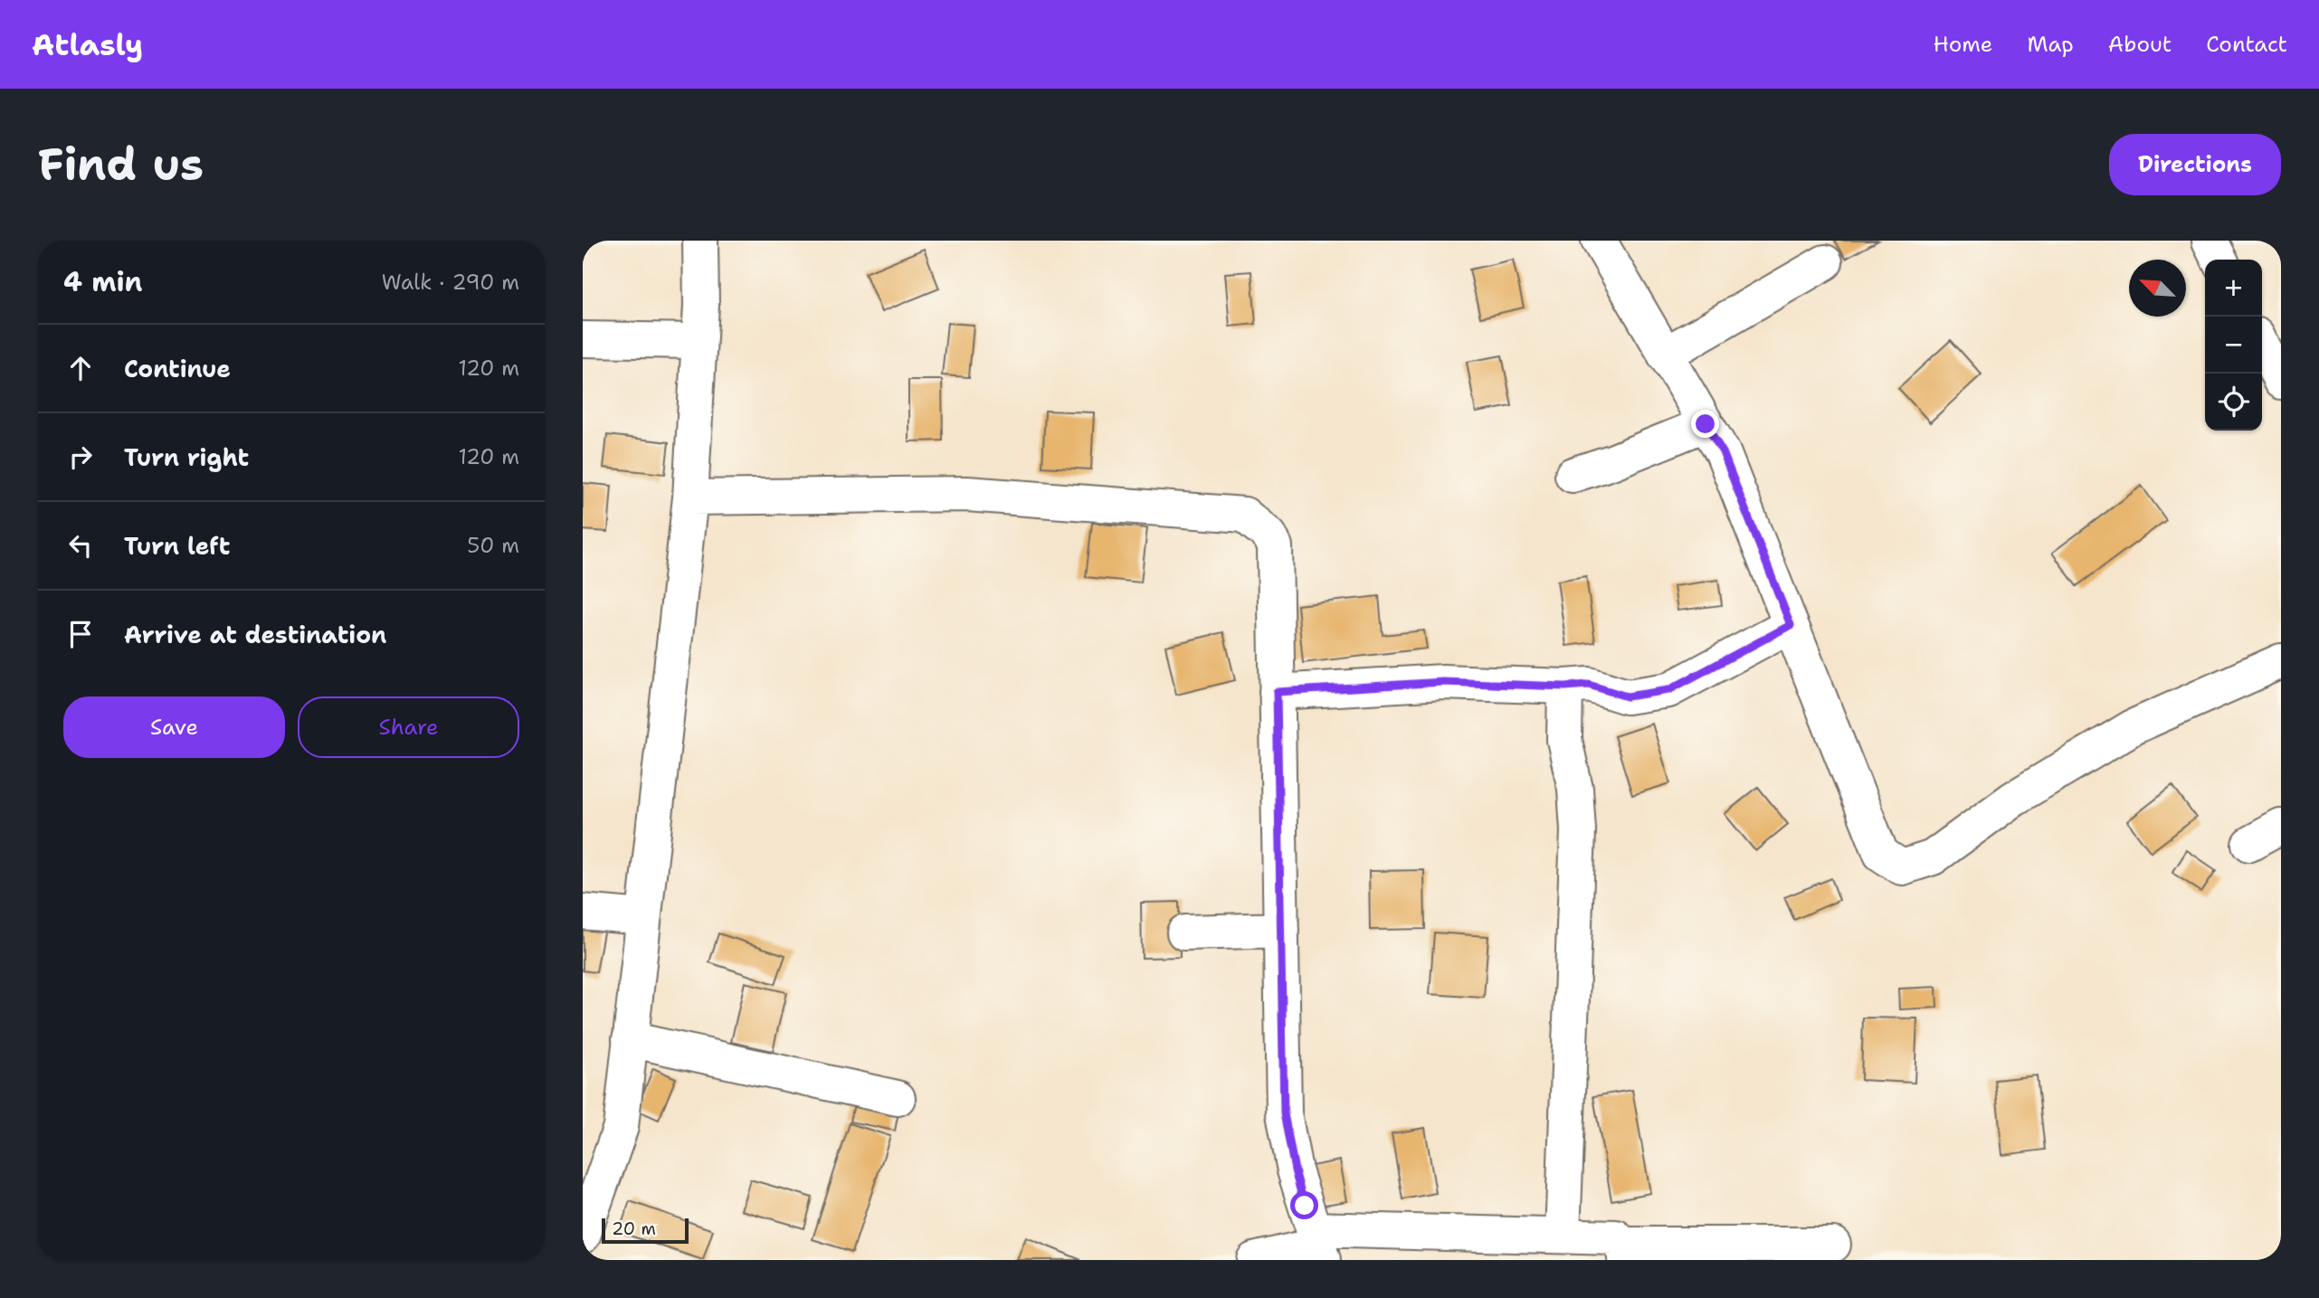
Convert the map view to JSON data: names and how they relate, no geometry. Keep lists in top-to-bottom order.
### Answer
{
  "scale_bar": "20 m",
  "north": "top left",
  "page": {
    "header": "Atlasly",
    "nav": [
      "Home",
      "Map",
      "About",
      "Contact"
    ],
    "buttons": [
      "Directions",
      ["Save", "Share"]
    ],
    "title": "Find us",
    "heading": ["4 min", "Walk · 290 m"],
    "map_buttons": ["+", "−"],
    "list": [
      ["Continue", "120 m"],
      ["Turn right", "120 m"],
      ["Turn left", "50 m"],
      "Arrive at destination"
    ],
    "scale": "20 m"
  }
}
